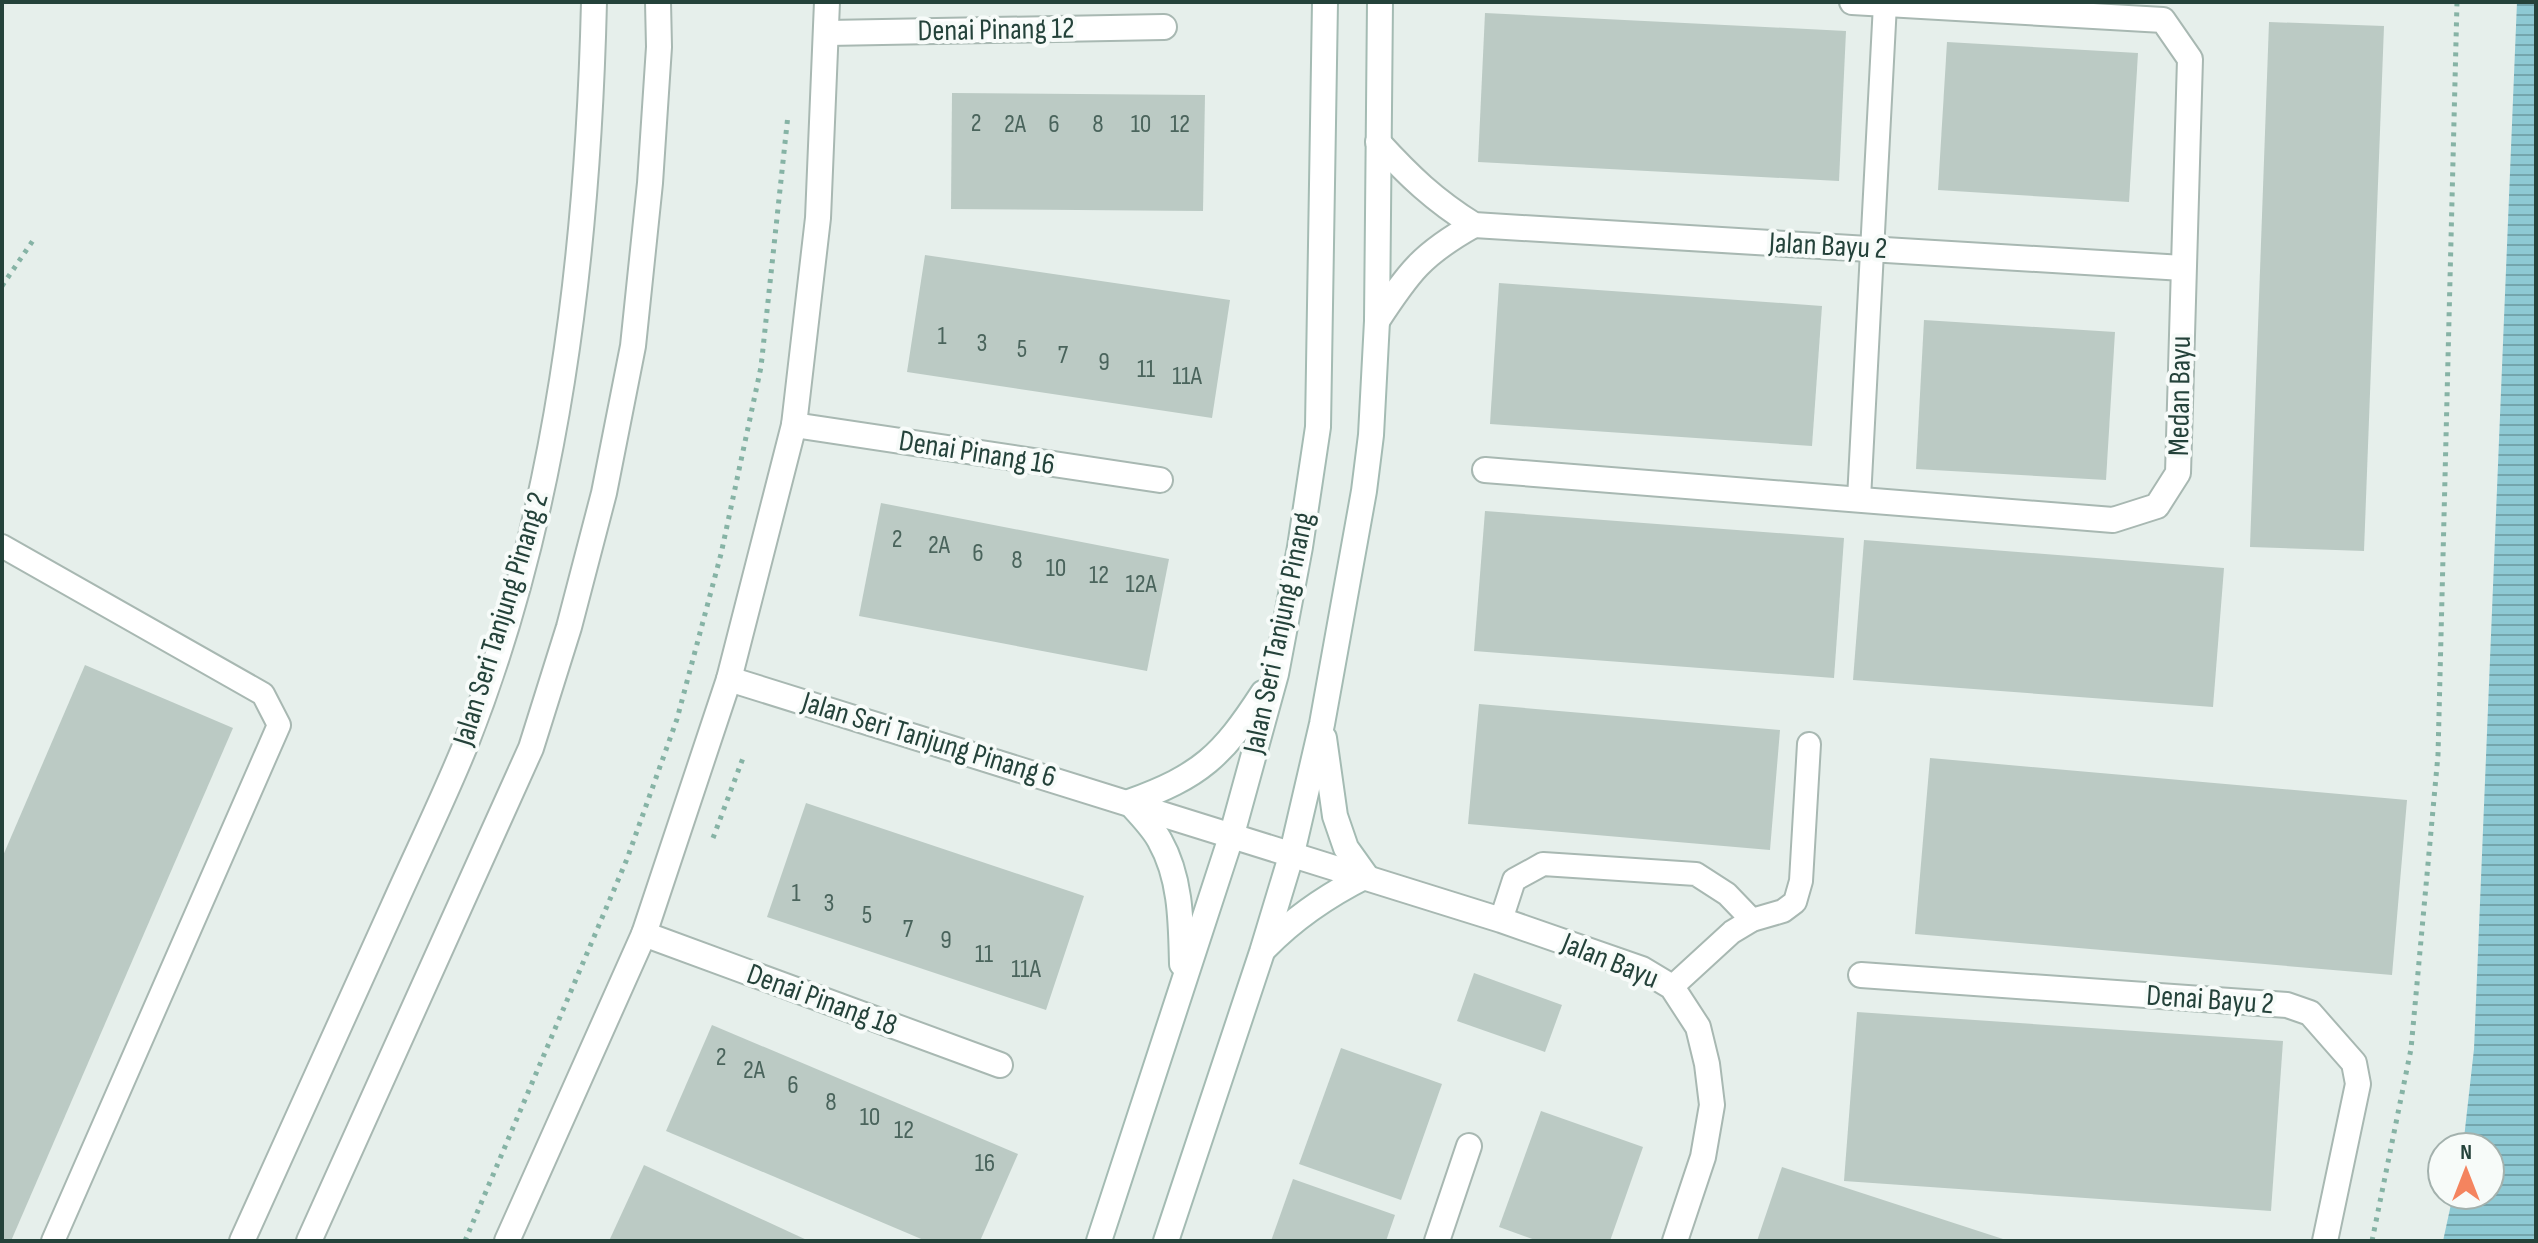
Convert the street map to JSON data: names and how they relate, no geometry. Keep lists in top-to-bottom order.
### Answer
{
  "streets": {
    "street": [
      "Denai Pinang 12",
      "Jalan Bayu 2",
      "Medan Bayu",
      "Denai Pinang 16",
      "Jalan Seri Tanjung Pinang 2",
      "Jalan Seri Tanjung Pinang",
      "Jalan Seri Tanjung Pinang 6",
      "Jalan Bayu",
      "Denai Pinang 18",
      "Denai Bayu 2"
    ]
  },
  "crossings": [
    ["Jalan Bayu 2", "Medan Bayu"],
    ["Jalan Seri Tanjung Pinang", "Jalan Seri Tanjung Pinang 6"],
    ["Jalan Seri Tanjung Pinang", "Jalan Bayu"],
    ["Jalan Seri Tanjung Pinang 6", "Jalan Bayu"]
  ],
  "house_numbers": [
    "2",
    "2A",
    "6",
    "8",
    "10",
    "12",
    "1",
    "3",
    "5",
    "7",
    "9",
    "11",
    "11A",
    "2",
    "2A",
    "6",
    "8",
    "10",
    "12",
    "12A",
    "1",
    "3",
    "5",
    "7",
    "9",
    "11",
    "11A",
    "2",
    "2A",
    "6",
    "8",
    "10",
    "12",
    "16"
  ],
  "north": "top"
}
